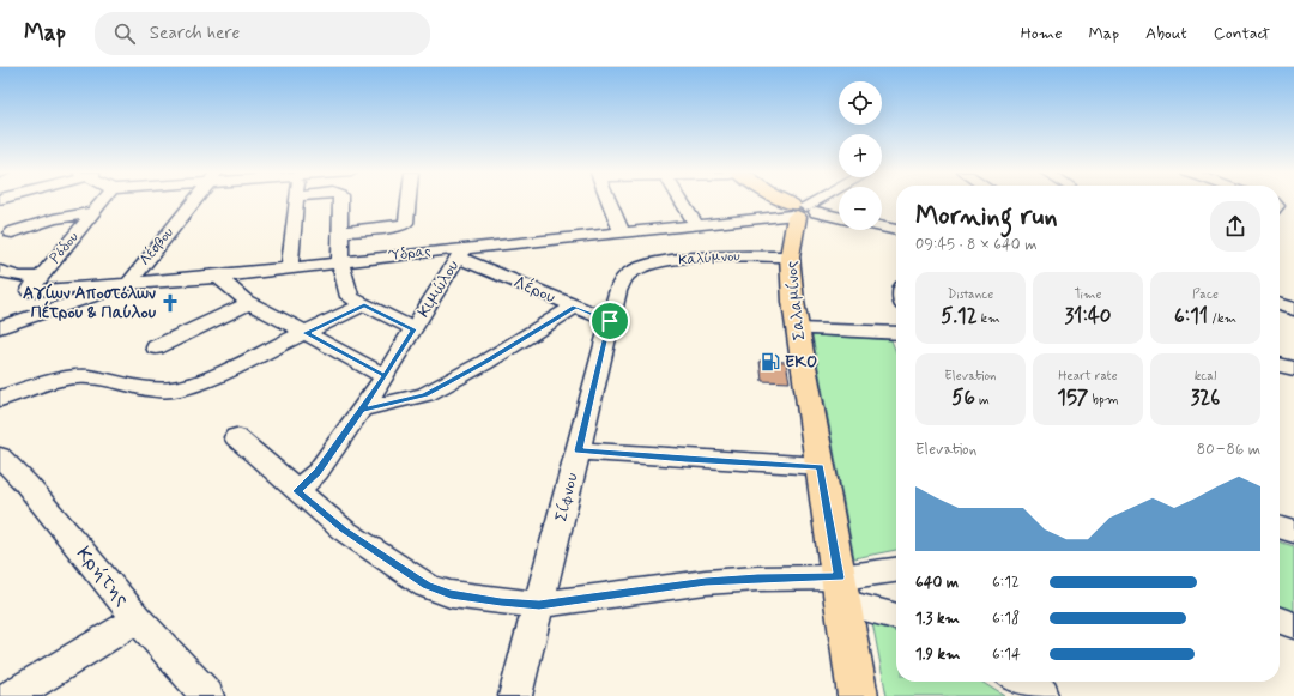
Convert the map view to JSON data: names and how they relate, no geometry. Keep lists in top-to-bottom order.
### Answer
{
  "streets": {
    "main road": ["Σαλαμίνος"],
    "street": [
      "Λέσβου",
      "Ρόδου",
      "Ύδρας",
      "Καλύμνου",
      "Κιμώλου",
      "Λέρου",
      "Σίφνου",
      "Κρήτης"
    ]
  },
  "crossings": [
    ["Λέσβου", "Ύδρας"],
    ["Ρόδου", "Ύδρας"],
    ["Ύδρας", "Κιμώλου"],
    ["Ύδρας", "Λέρου"],
    ["Ύδρας", "Σαλαμίνος"],
    ["Καλύμνου", "Σαλαμίνος"],
    ["Καλύμνου", "Σίφνου"],
    ["Κιμώλου", "Λέρου"],
    ["Λέρου", "Σίφνου"]
  ],
  "places": {
    "church": ["Αγίων Αποστόλων Πέτρου & Παύλου"],
    "fuel station": ["EKO"]
  },
  "page": {
    "header": "Map",
    "search": "Search here",
    "nav": [
      "Home",
      "Map",
      "About",
      "Contact"
    ],
    "map_buttons": ["+", "−"],
    "heading": ["Morning run", "09:45 · 8 × 640 m"],
    "stats": [
      ["Distance", "5.12 km"],
      ["Time", "31:40"],
      ["Pace", "6:11 /km"],
      ["Elevation", "56 m"],
      ["Heart rate", "157 bpm"],
      ["kcal", "326"]
    ],
    "chart": ["Elevation", "80–86 m"],
    "list": [
      {
        "name": "640 m",
        "note": "6:12"
      },
      {
        "name": "1.3 km",
        "note": "6:18"
      },
      {
        "name": "1.9 km",
        "note": "6:14"
      }
    ]
  }
}
